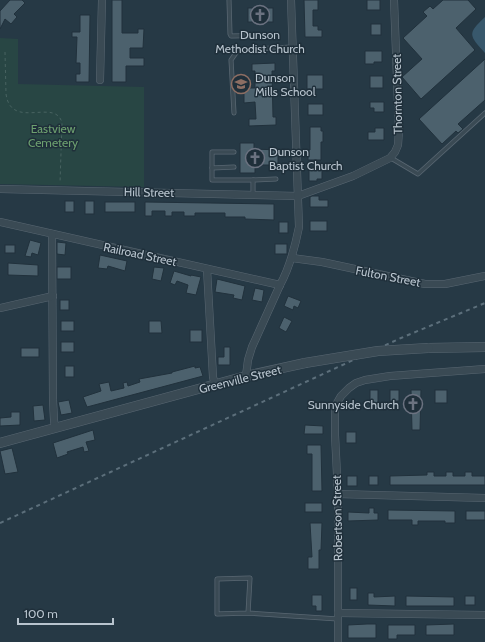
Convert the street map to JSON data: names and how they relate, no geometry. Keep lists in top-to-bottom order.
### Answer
{
  "streets": {
    "street": [
      "Thornton Street",
      "Hill Street",
      "Railroad Street",
      "Fulton Street",
      "Greenville Street",
      "Robertson Street"
    ]
  },
  "parks": ["Eastview Cemetery"],
  "places": {
    "church": ["Dunson Methodist Church", "Dunson Baptist Church", "Sunnyside Church"],
    "school or university": ["Dunson Mills School"]
  },
  "scale_bar": "100 m"
}
